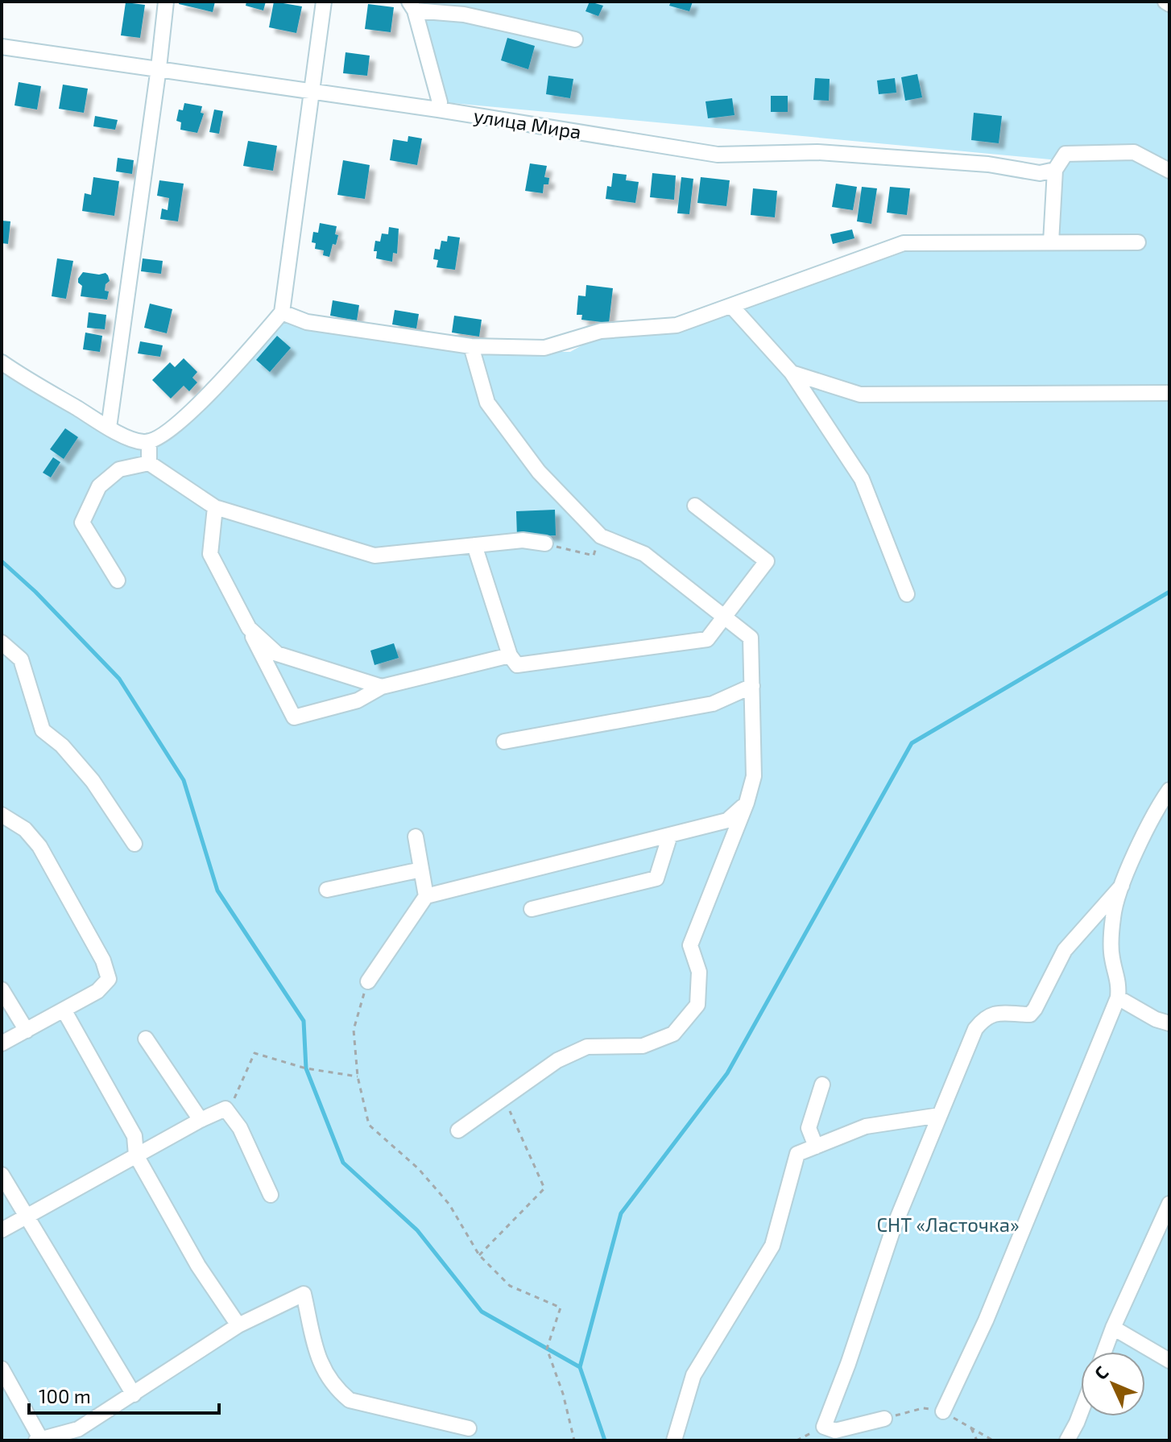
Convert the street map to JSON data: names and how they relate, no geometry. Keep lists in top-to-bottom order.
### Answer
{
  "streets": {
    "street": ["улица Мира"]
  },
  "parks": ["СНТ «Ласточка»"],
  "scale_bar": "100 m",
  "north": "top left"
}
